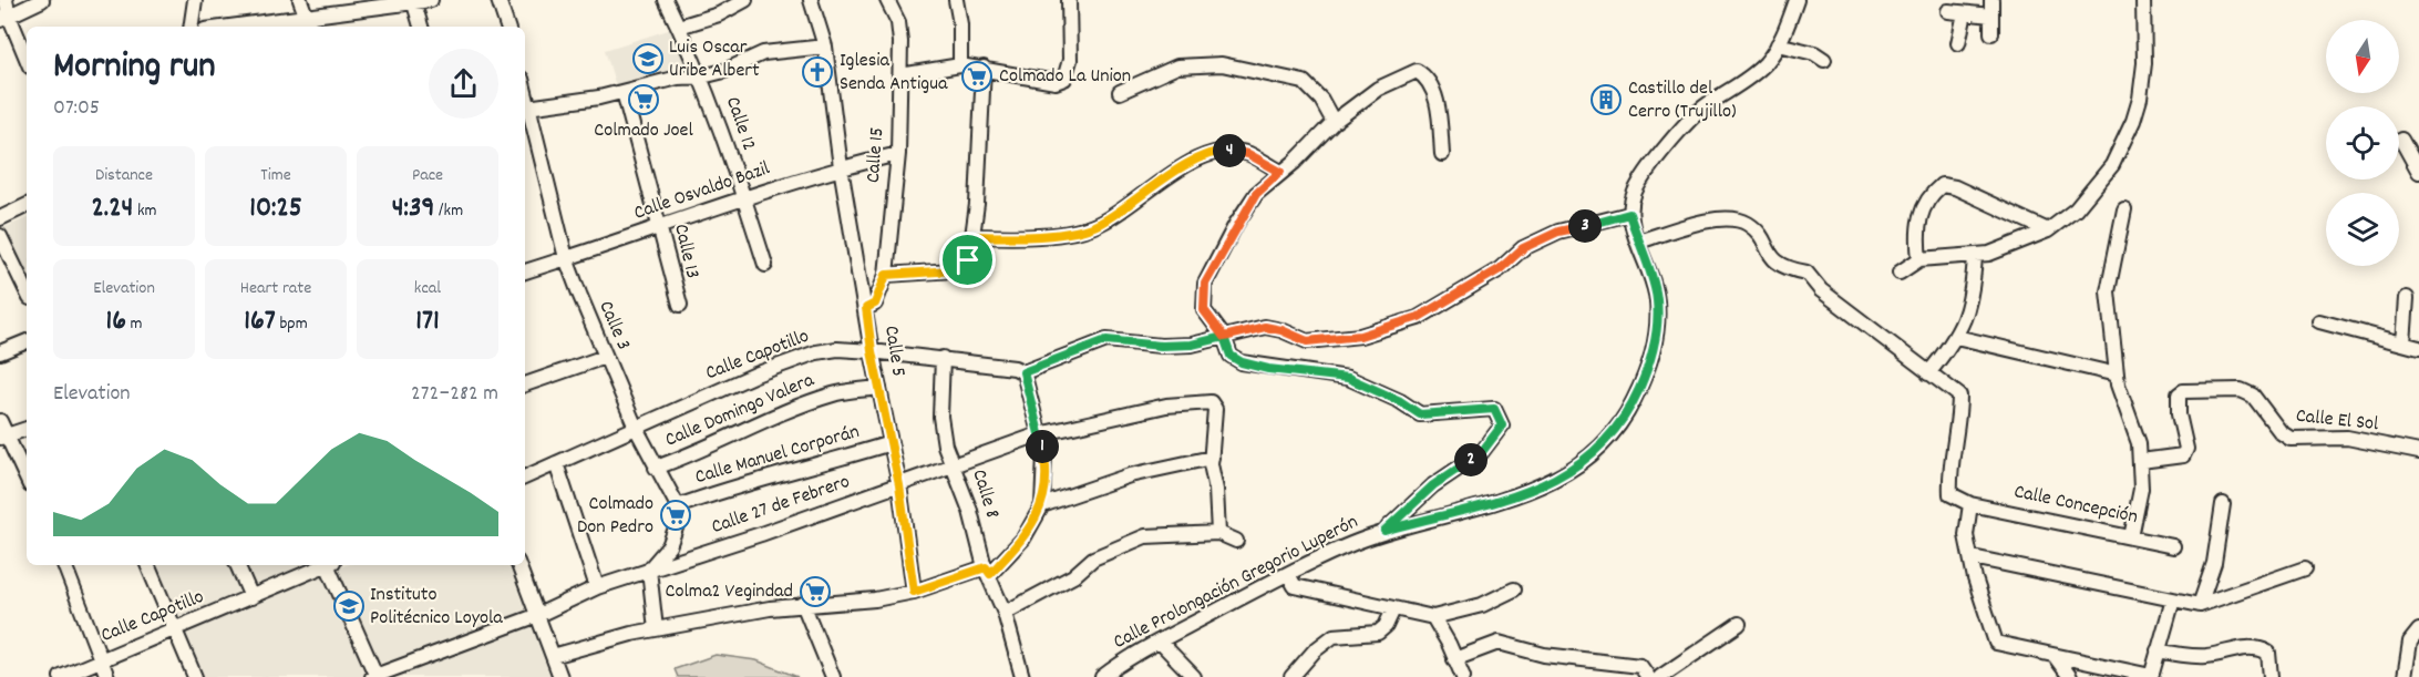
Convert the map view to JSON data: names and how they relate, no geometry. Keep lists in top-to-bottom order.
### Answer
{
  "streets": {
    "street": [
      "Calle 12",
      "Calle 15",
      "Calle Osvaldo Bazil",
      "Calle 13",
      "Calle 3",
      "Calle 5",
      "Calle Capotillo",
      "Calle Domingo Valera",
      "Calle El Sol",
      "Calle Manuel Corporán",
      "Calle 8",
      "Calle 27 de Febrero",
      "Calle Concepción",
      "Calle Prolongación Gregorio Luperón"
    ]
  },
  "crossings": [
    ["Calle 12", "Calle Osvaldo Bazil"],
    ["Calle 15", "Calle Osvaldo Bazil"],
    ["Calle 15", "Calle 5"],
    ["Calle Osvaldo Bazil", "Calle 13"],
    ["Calle Osvaldo Bazil", "Calle 3"],
    ["Calle Osvaldo Bazil", "Calle 5"],
    ["Calle 3", "Calle Capotillo"],
    ["Calle 3", "Calle Domingo Valera"],
    ["Calle 3", "Calle Manuel Corporán"],
    ["Calle 5", "Calle Capotillo"],
    ["Calle 5", "Calle Domingo Valera"],
    ["Calle 5", "Calle Manuel Corporán"],
    ["Calle 5", "Calle 27 de Febrero"],
    ["Calle Capotillo", "Calle 8"],
    ["Calle 8", "Calle 27 de Febrero"]
  ],
  "places": {
    "school or university": ["Luis Oscar Uribe Albert", "Instituto Politécnico Loyola"],
    "church": ["Iglesia Senda Antigua"],
    "supermarket": [
      "Colmado La Union",
      "Colmado Joel",
      "Colmado Don Pedro",
      "Colma2 Vegindad"
    ],
    "building": ["Castillo del Cerro (Trujillo)"]
  },
  "north": "bottom",
  "page": {
    "heading": ["Morning run", "07:05"],
    "pins": [
      "4",
      "3",
      "1",
      "2"
    ],
    "stats": [
      ["Distance", "2.24 km"],
      ["Time", "10:25"],
      ["Pace", "4:39 /km"],
      ["Elevation", "16 m"],
      ["Heart rate", "167 bpm"],
      ["kcal", "171"]
    ],
    "chart": ["Elevation", "272–282 m"]
  }
}
